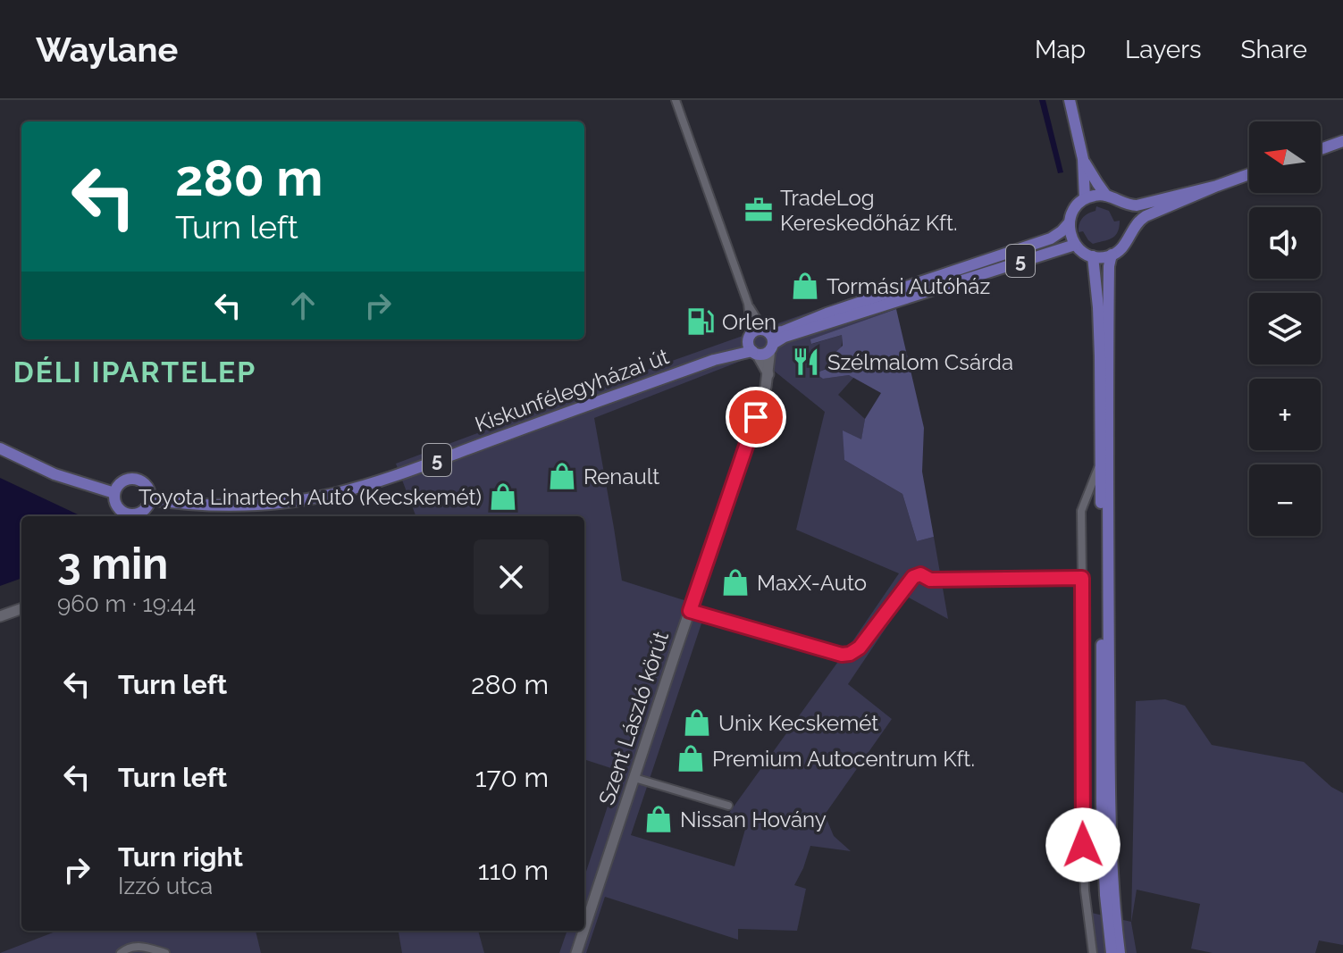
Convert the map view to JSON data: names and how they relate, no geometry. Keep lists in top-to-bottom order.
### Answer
{
  "streets": {
    "main road": ["5", "Kiskunfélegyházai út"],
    "street": ["Szent László körút"]
  },
  "crossings": [
    ["5", "Kiskunfélegyházai út"],
    ["5", "Szent László körút"]
  ],
  "districts": ["DÉLI IPARTELEP"],
  "places": {
    "office": ["TradeLog Kereskedőház Kft."],
    "shop": [
      "Tormási Autóház",
      "Renault",
      "Toyota Linartech Autó (Kecskemét)",
      "MaxX-Auto",
      "Unix Kecskemét",
      "Premium Autocentrum Kft.",
      "Nissan Hovány"
    ],
    "fuel station": ["Orlen"],
    "restaurant": ["Szélmalom Csárda"]
  },
  "north": "left",
  "page": {
    "header": "Waylane",
    "nav": ["Map", "Layers", "Share"],
    "map_buttons": ["+", "−"],
    "turn": ["280 m", "Turn left"],
    "heading": ["3 min", "960 m · 19:44"],
    "list": [
      {
        "name": "Turn left",
        "value": "280 m"
      },
      {
        "name": "Turn left",
        "value": "170 m"
      },
      {
        "name": "Turn right",
        "note": "Izzó utca",
        "value": "110 m"
      }
    ]
  }
}
